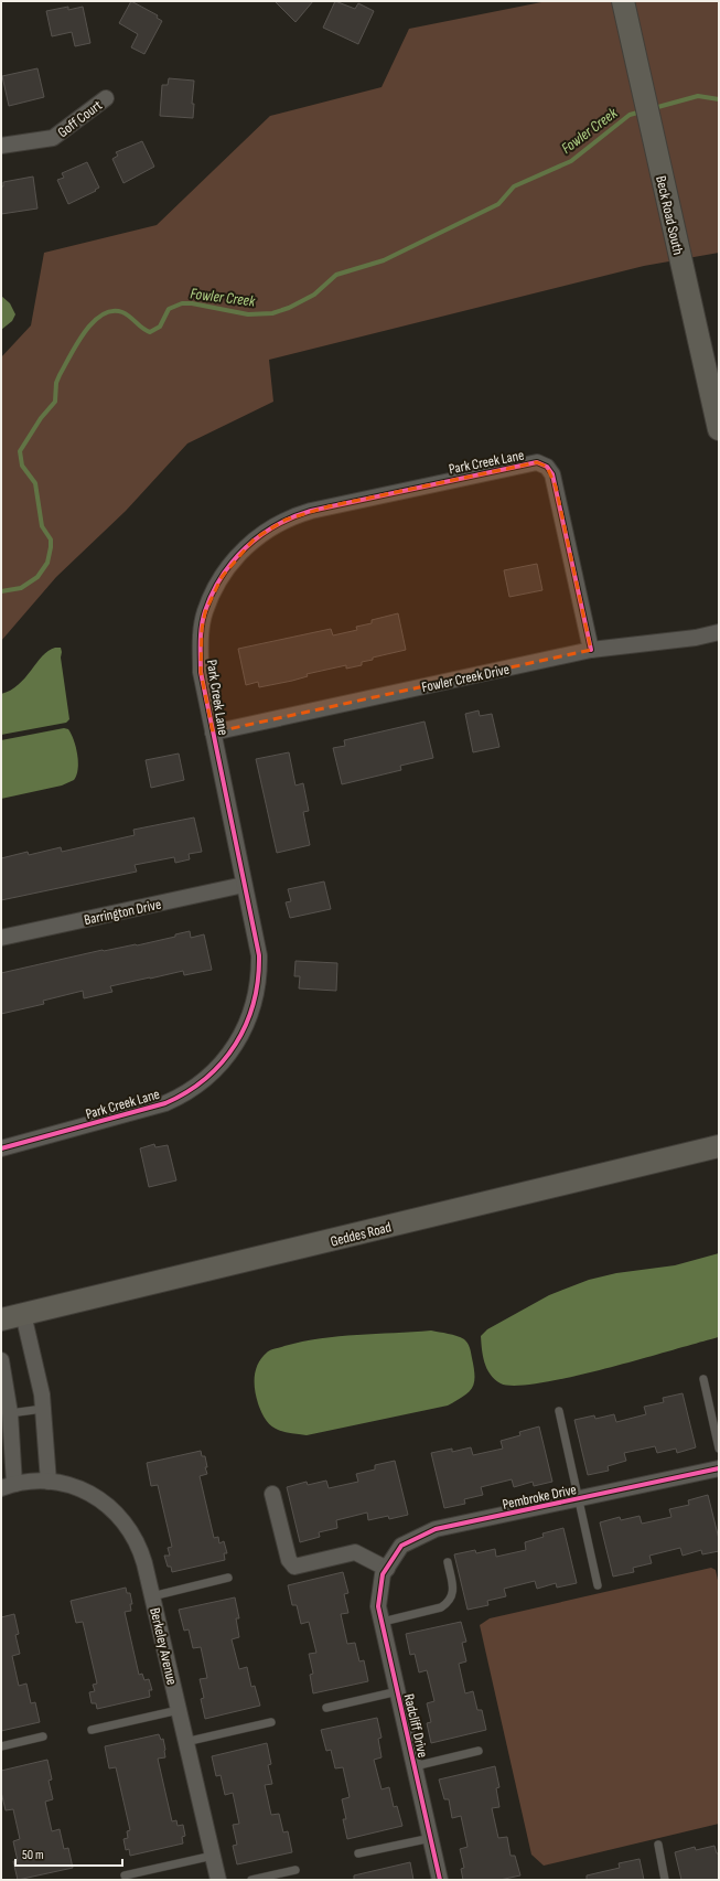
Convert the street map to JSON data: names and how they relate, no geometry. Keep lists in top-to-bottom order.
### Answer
{
  "streets": {
    "main road": ["Beck Road South", "Geddes Road"],
    "street": [
      "Goff Court",
      "Park Creek Lane",
      "Fowler Creek Drive",
      "Barrington Drive",
      "Pembroke Drive",
      "Berkeley Avenue",
      "Radcliff Drive"
    ]
  },
  "crossings": [
    ["Park Creek Lane", "Fowler Creek Drive"],
    ["Park Creek Lane", "Barrington Drive"],
    ["Pembroke Drive", "Radcliff Drive"]
  ],
  "water": ["Fowler Creek"],
  "scale_bar": "50 m"
}
